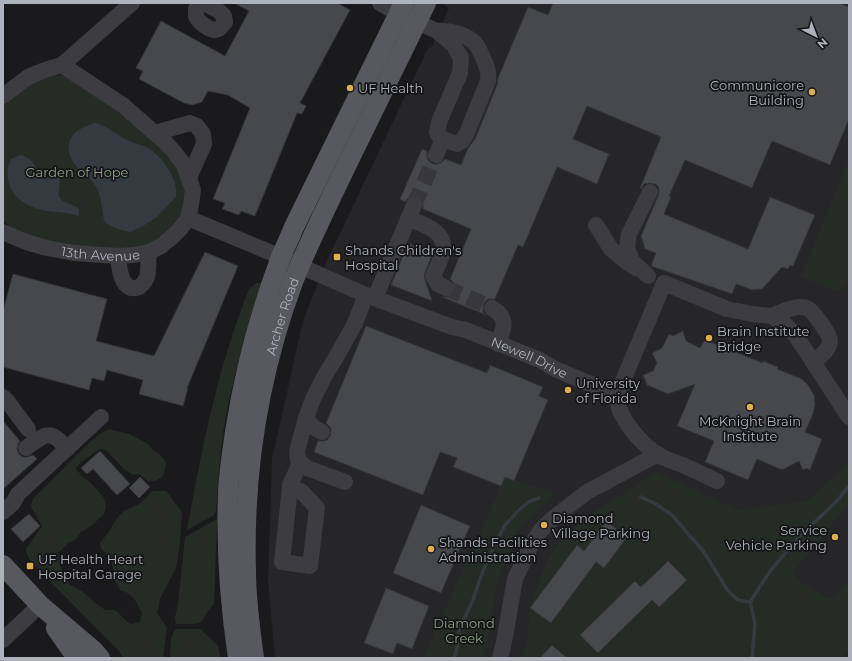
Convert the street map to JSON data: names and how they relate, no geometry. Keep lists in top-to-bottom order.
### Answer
{
  "streets": {
    "main road": ["Archer Road"],
    "street": ["13th Avenue", "Newell Drive"]
  },
  "crossings": [
    ["13th Avenue", "Newell Drive"],
    ["Archer Road", "Newell Drive"]
  ],
  "parks": ["Garden of Hope", "Diamond Creek"],
  "places": {
    "other": [
      "UF Health",
      "Communicore Building",
      "Brain Institute Bridge",
      "University of Florida",
      "McKnight Brain Institute",
      "Diamond Village Parking",
      "Service Vehicle Parking",
      "Shands Facilities Administration"
    ],
    "transit": ["Shands Children's Hospital", "UF Health Heart Hospital Garage"]
  },
  "north": "bottom right"
}
